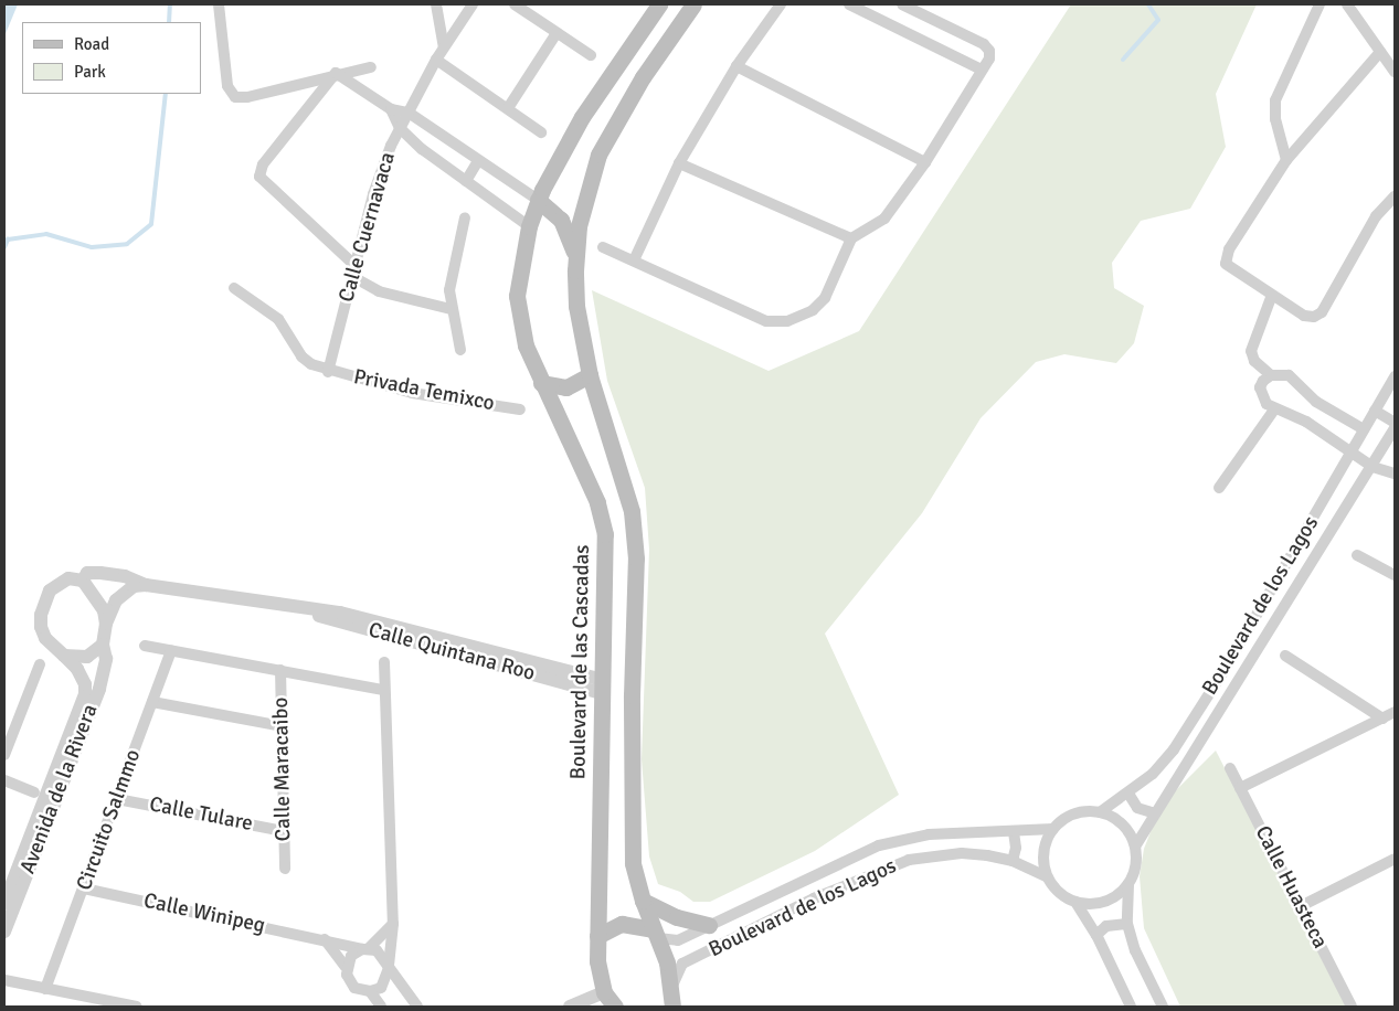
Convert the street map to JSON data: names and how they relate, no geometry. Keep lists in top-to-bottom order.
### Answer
{
  "streets": {
    "main road": ["Boulevard de las Cascadas"],
    "street": [
      "Calle Cuernavaca",
      "Privada Temixco",
      "Boulevard de los Lagos",
      "Calle Quintana Roo",
      "Calle Maracaibo",
      "Avenida de la Rivera",
      "Calle Tulare",
      "Circuito Salmmo",
      "Calle Huasteca",
      "Calle Winipeg"
    ]
  },
  "crossings": [
    ["Calle Cuernavaca", "Privada Temixco"],
    ["Calle Quintana Roo", "Boulevard de las Cascadas"],
    ["Calle Quintana Roo", "Avenida de la Rivera"],
    ["Calle Maracaibo", "Calle Tulare"],
    ["Calle Tulare", "Circuito Salmmo"],
    ["Circuito Salmmo", "Calle Winipeg"]
  ],
  "legend": ["Road", "Park"]
}
